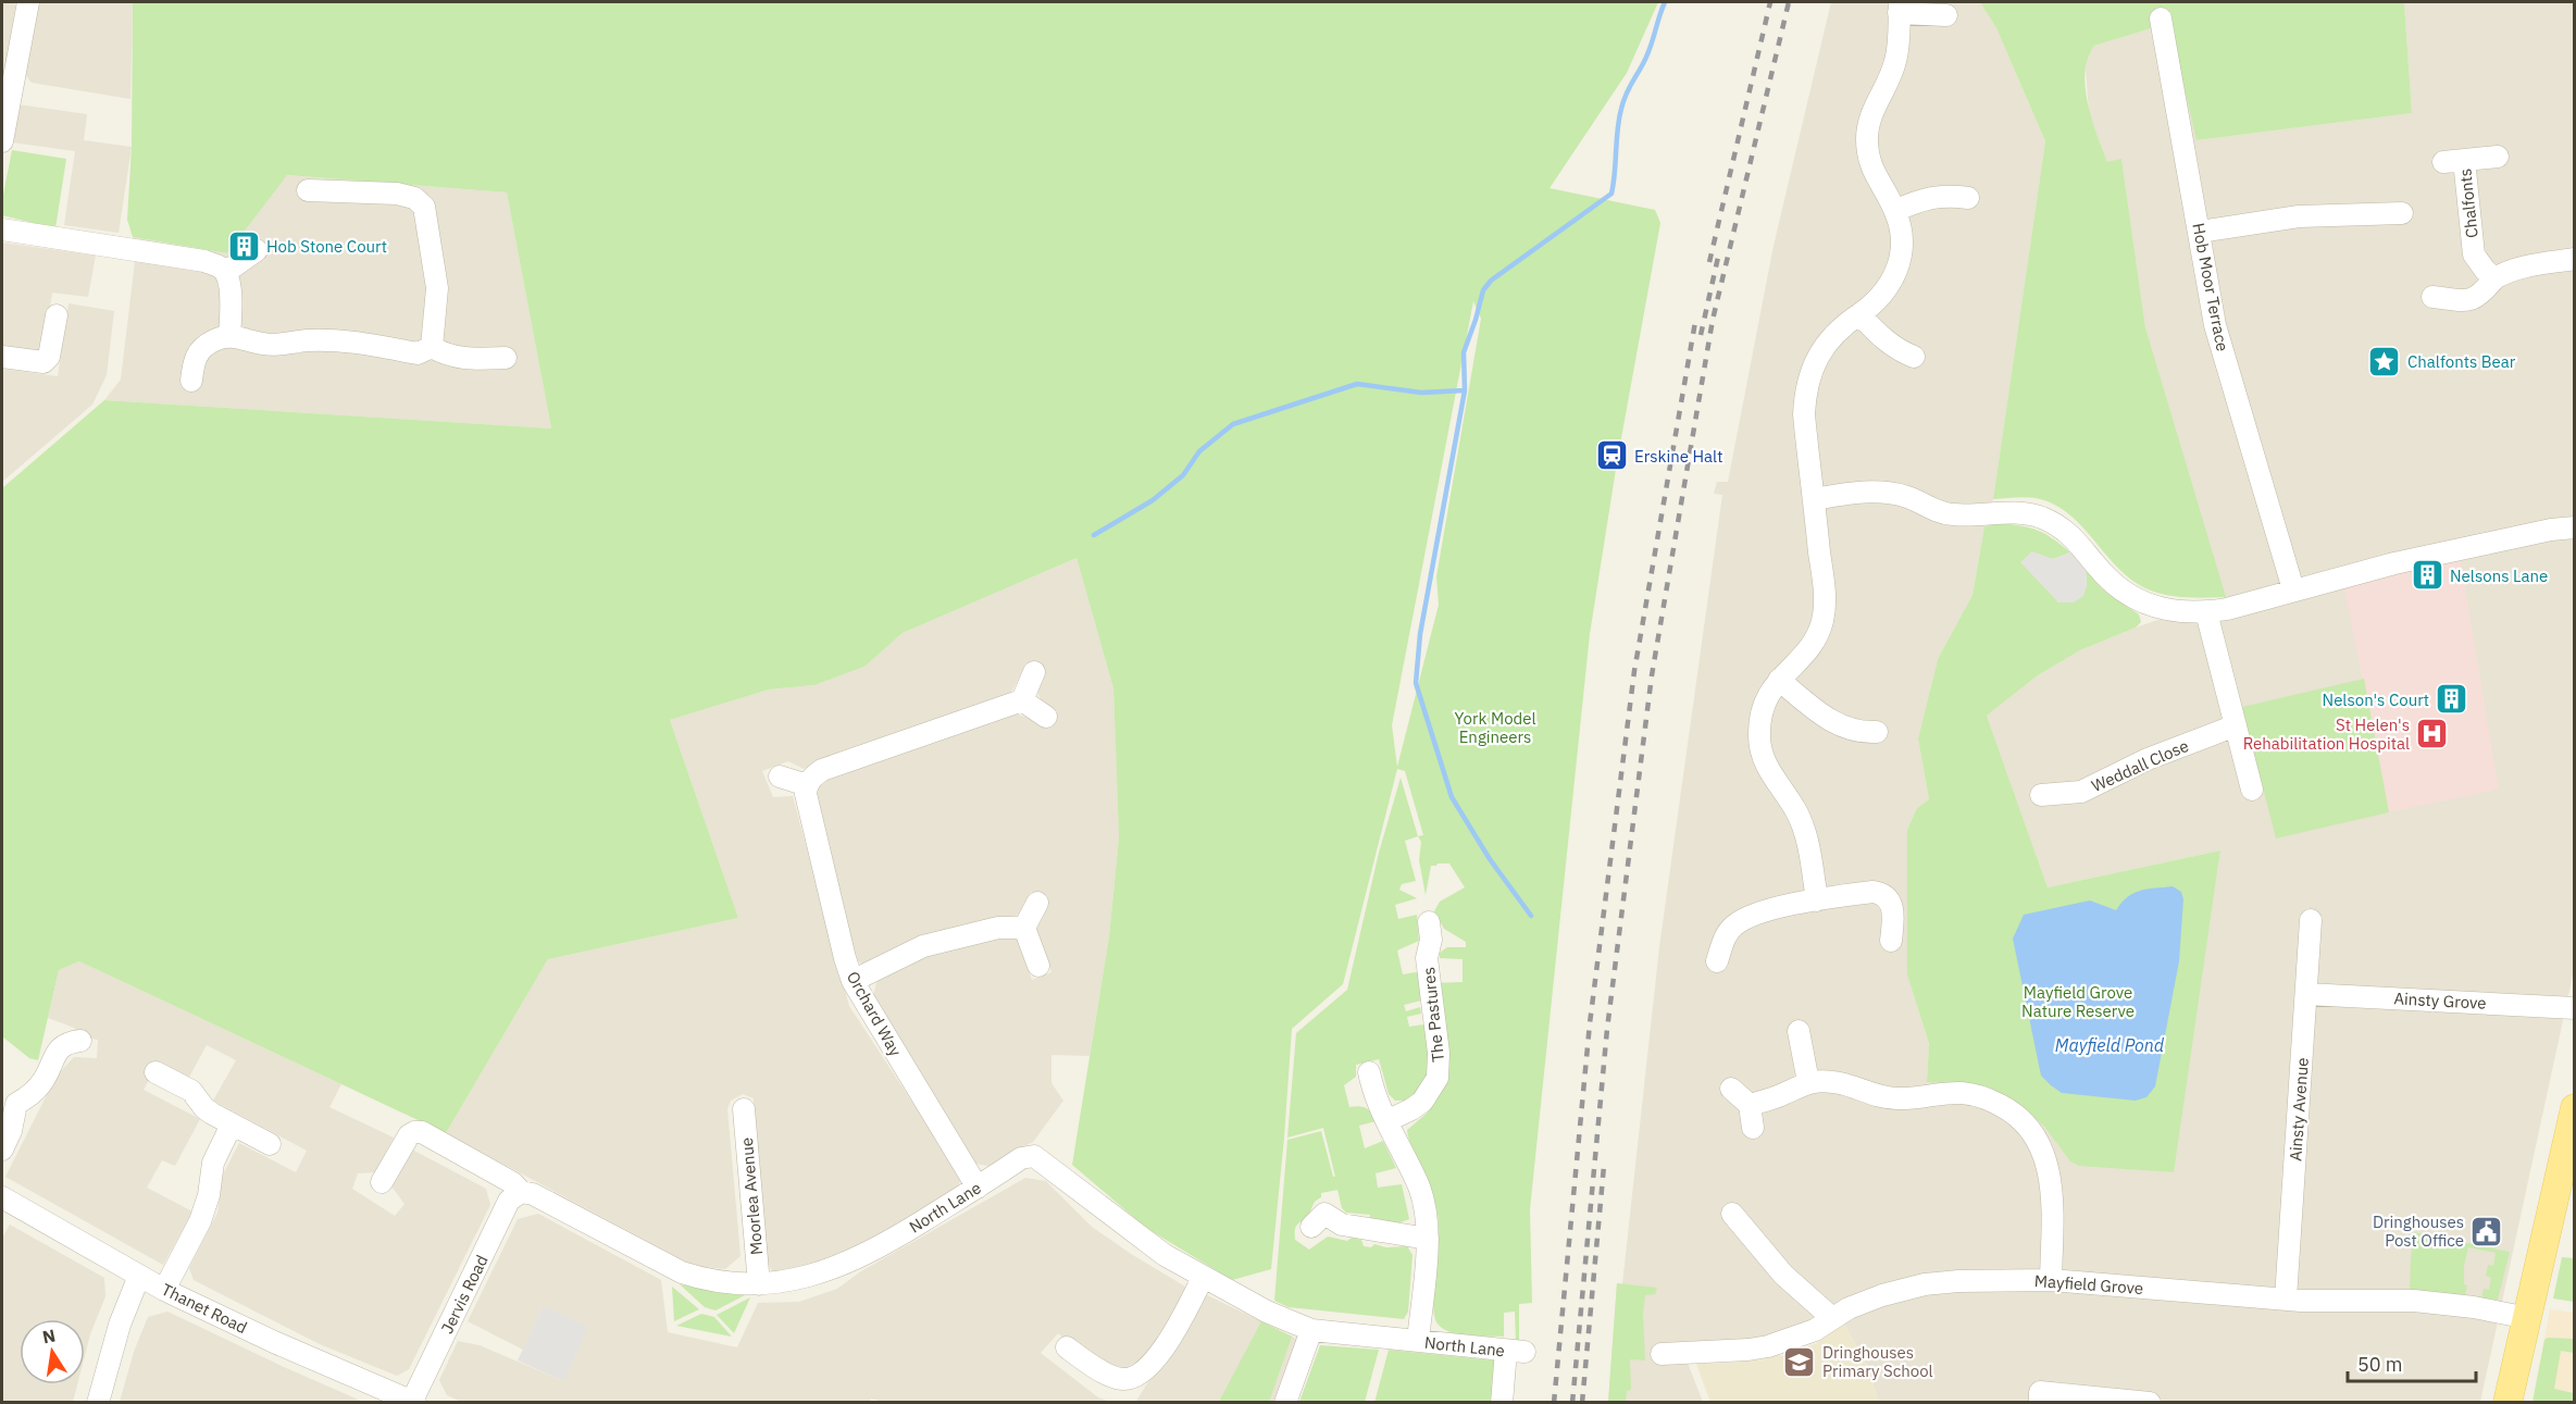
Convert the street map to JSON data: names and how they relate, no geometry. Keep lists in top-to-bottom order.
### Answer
{
  "streets": {
    "street": [
      "Chalfonts",
      "Hob Moor Terrace",
      "Weddall Close",
      "Ainsty Grove",
      "Orchard Way",
      "The Pastures",
      "Ainsty Avenue",
      "Moorlea Avenue",
      "North Lane",
      "Mayfield Grove",
      "Jervis Road",
      "Thanet Road"
    ]
  },
  "crossings": [
    ["Ainsty Grove", "Ainsty Avenue"],
    ["Orchard Way", "North Lane"],
    ["Ainsty Avenue", "Mayfield Grove"],
    ["Moorlea Avenue", "North Lane"],
    ["North Lane", "Jervis Road"],
    ["Jervis Road", "Thanet Road"]
  ],
  "water": ["Mayfield Pond"],
  "parks": ["York Model Engineers", "Mayfield Grove Nature Reserve"],
  "places": {
    "building": ["Hob Stone Court", "Nelsons Lane", "Nelson's Court"],
    "place": ["Chalfonts Bear"],
    "station": ["Erskine Halt"],
    "hospital": ["St Helen's Rehabilitation Hospital"],
    "public building": ["Dringhouses Post Office"],
    "school or university": ["Dringhouses Primary School"]
  },
  "scale_bar": "50 m",
  "north": "top"
}
